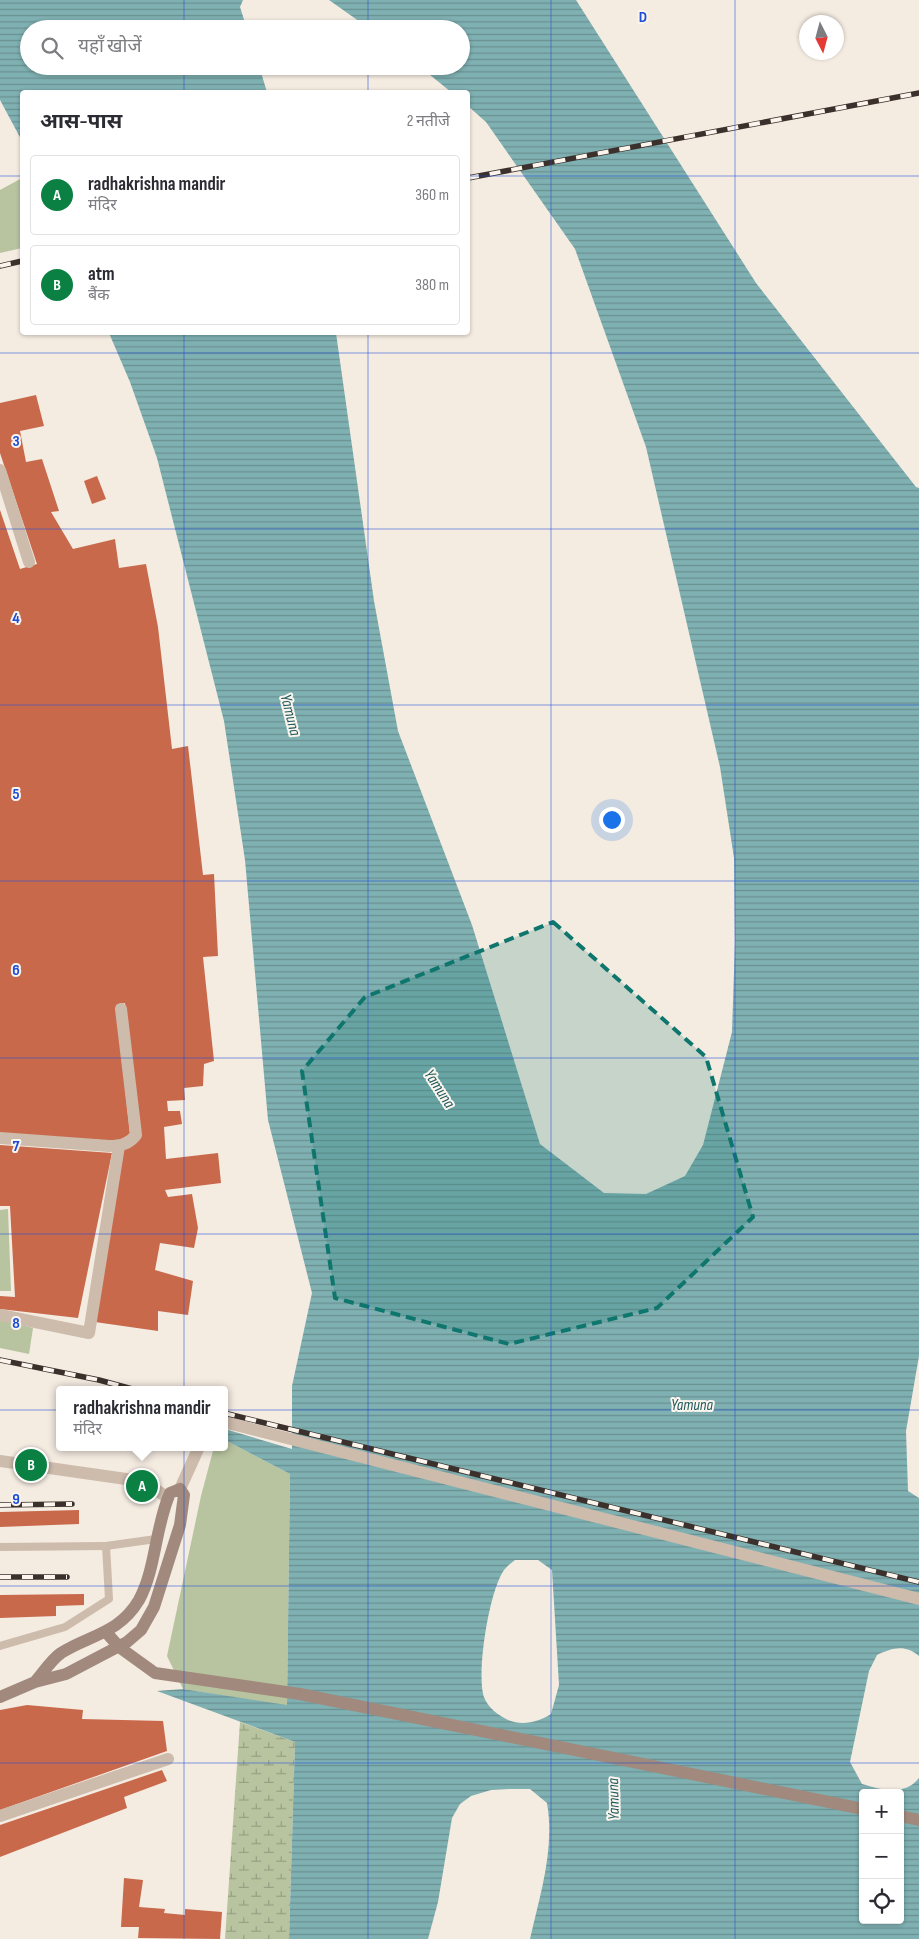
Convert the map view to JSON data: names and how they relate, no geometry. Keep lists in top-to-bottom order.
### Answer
{
  "water": ["Yamuna"],
  "north": "bottom",
  "page": {
    "search": "यहाँ खोजें",
    "heading": ["आस-पास", "2 नतीजे"],
    "list": [
      {
        "mark": "A",
        "name": "radhakrishna mandir",
        "note": "मंदिर",
        "value": "360 m"
      },
      {
        "mark": "B",
        "name": "atm",
        "note": "बैंक",
        "value": "380 m"
      }
    ],
    "popup": ["radhakrishna mandir", "मंदिर"],
    "pins": ["B", "A"],
    "map_buttons": ["+", "−"]
  },
  "grid": {
    "columns": ["D"],
    "rows": [
      "3",
      "4",
      "5",
      "6",
      "7",
      "8",
      "9"
    ]
  }
}
